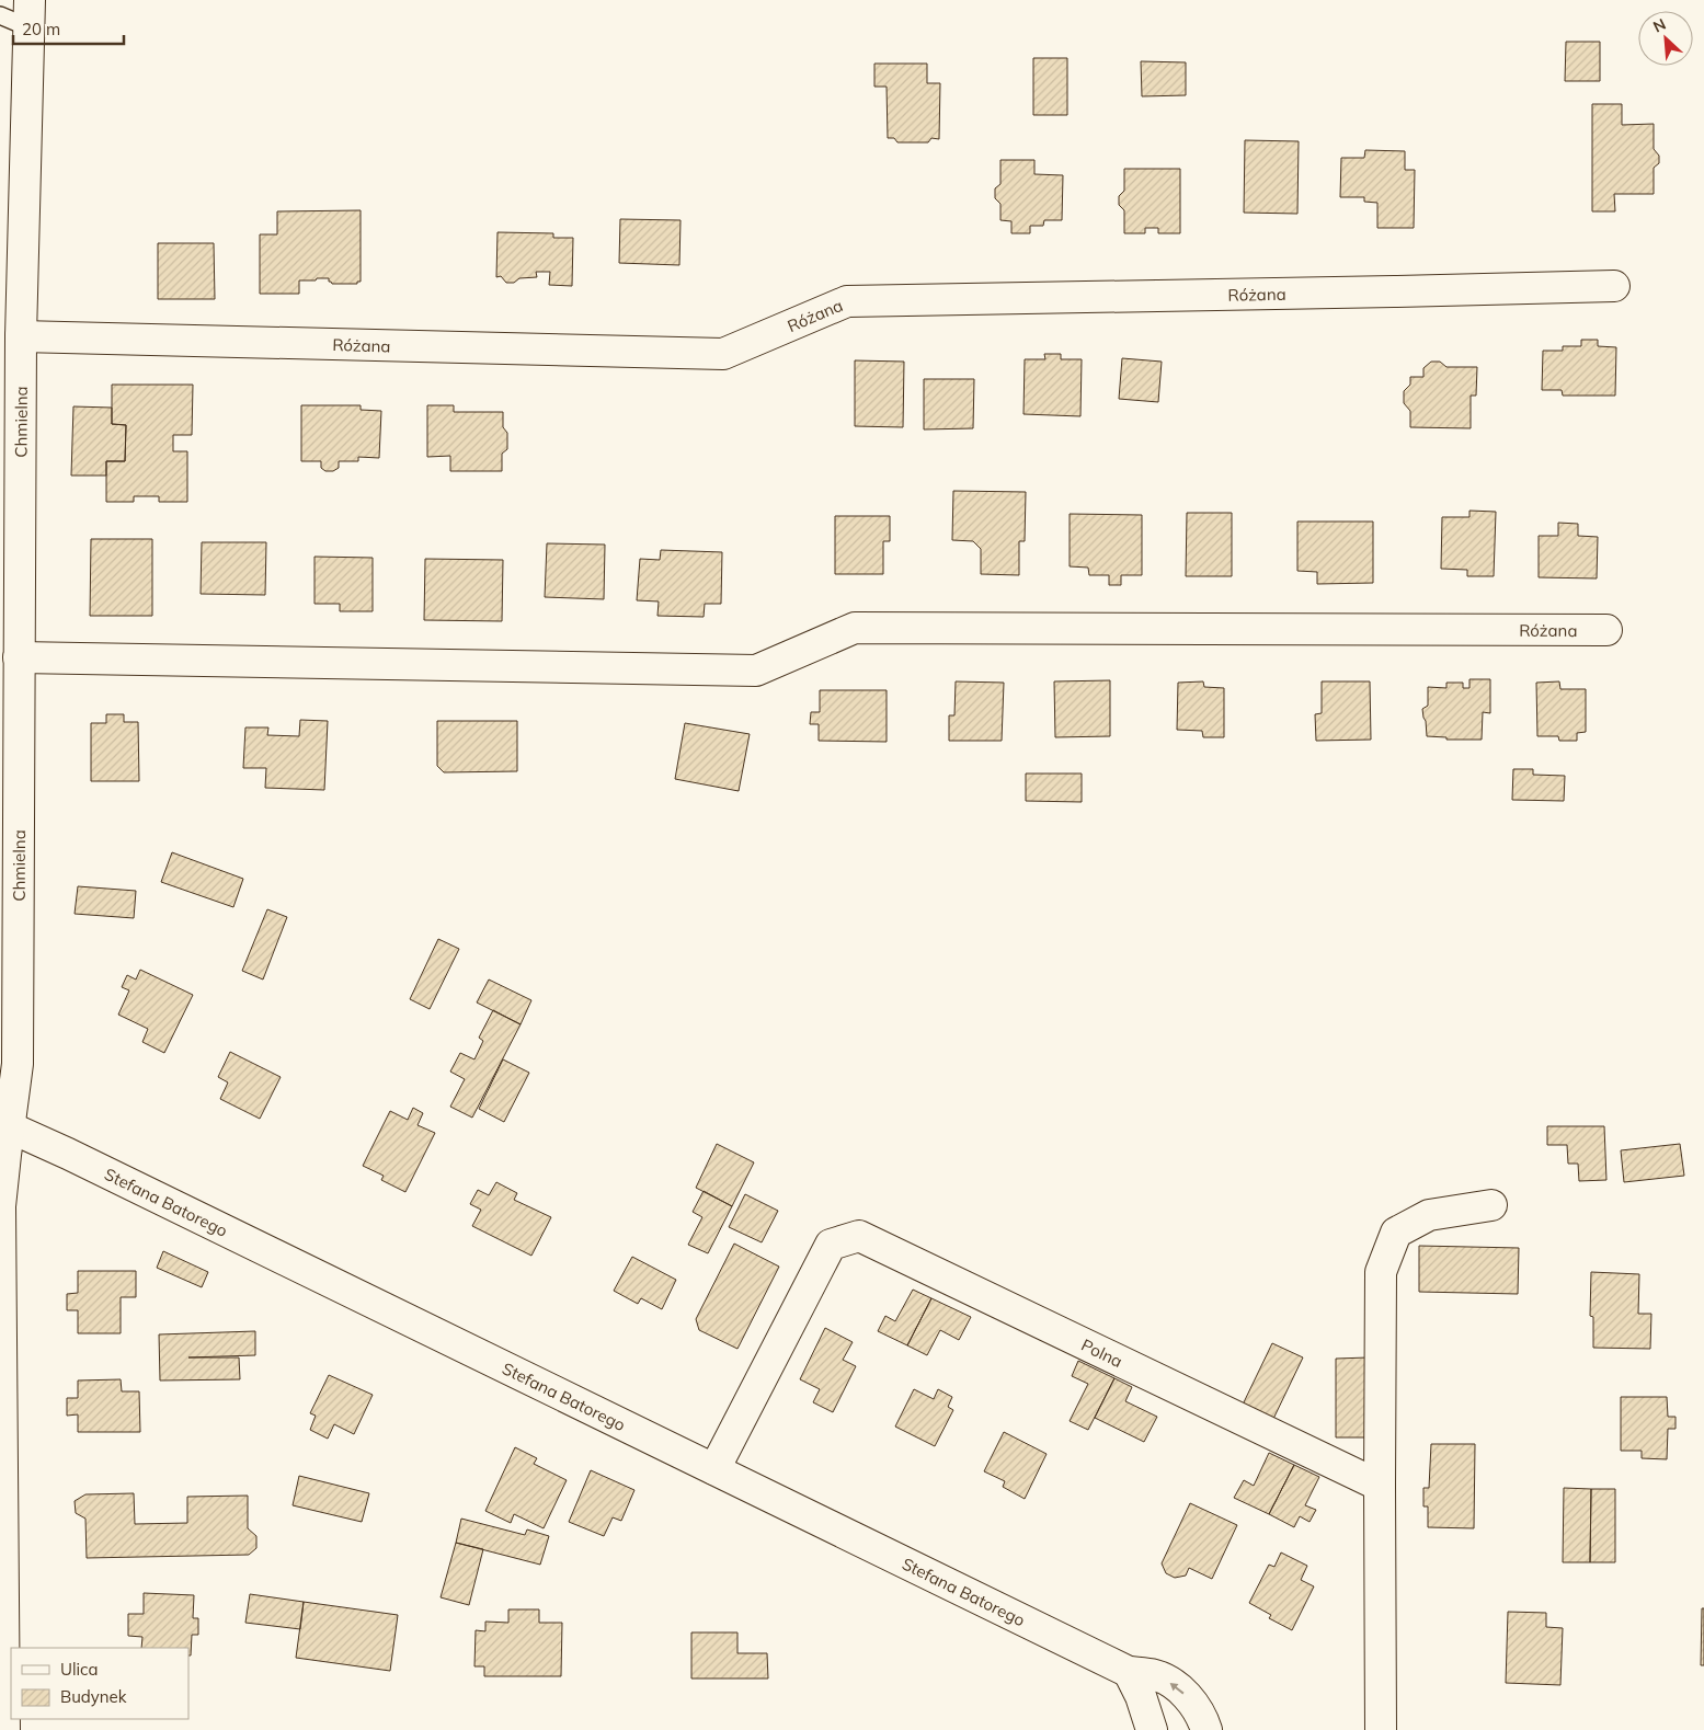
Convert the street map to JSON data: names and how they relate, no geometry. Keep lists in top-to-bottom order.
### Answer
{
  "streets": {
    "street": [
      "Różana",
      "Chmielna",
      "Stefana Batorego",
      "Polna"
    ]
  },
  "crossings": [
    ["Różana", "Chmielna"],
    ["Chmielna", "Stefana Batorego"],
    ["Stefana Batorego", "Polna"]
  ],
  "legend": ["Ulica", "Budynek"],
  "scale_bar": "20 m",
  "north": "top left"
}
